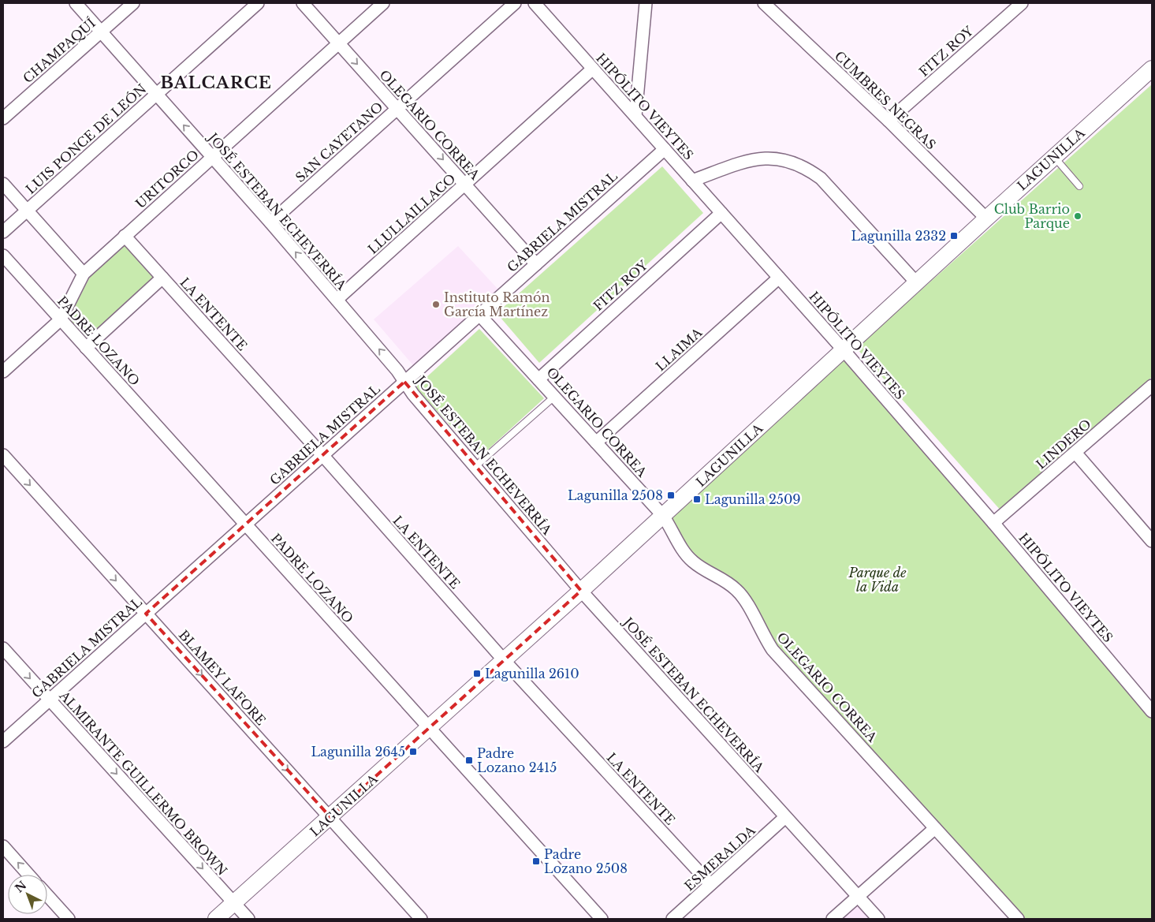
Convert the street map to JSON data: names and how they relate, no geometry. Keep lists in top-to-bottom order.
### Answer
{
  "streets": {
    "main road": ["LAGUNILLA"],
    "street": [
      "CHAMPAQUÍ",
      "FITZ ROY",
      "CUMBRES NEGRAS",
      "HIPÓLITO VIEYTES",
      "OLEGARIO CORREA",
      "LUIS PONCE DE LEÓN",
      "SAN CAYETANO",
      "URITORCO",
      "JOSÉ ESTEBAN ECHEVERRÍA",
      "LLULLAILLACO",
      "GABRIELA MISTRAL",
      "LA ENTENTE",
      "PADRE LOZANO",
      "LLAIMA",
      "LINDERO",
      "BLAMEY LAFORE",
      "ALMIRANTE GUILLERMO BROWN",
      "ESMERALDA"
    ]
  },
  "crossings": [
    ["CHAMPAQUÍ", "JOSÉ ESTEBAN ECHEVERRÍA"],
    ["FITZ ROY", "CUMBRES NEGRAS"],
    ["FITZ ROY", "HIPÓLITO VIEYTES"],
    ["FITZ ROY", "OLEGARIO CORREA"],
    ["CUMBRES NEGRAS", "LAGUNILLA"],
    ["HIPÓLITO VIEYTES", "LAGUNILLA"],
    ["HIPÓLITO VIEYTES", "LLULLAILLACO"],
    ["HIPÓLITO VIEYTES", "GABRIELA MISTRAL"],
    ["HIPÓLITO VIEYTES", "LLAIMA"],
    ["HIPÓLITO VIEYTES", "LINDERO"],
    ["OLEGARIO CORREA", "SAN CAYETANO"],
    ["OLEGARIO CORREA", "LAGUNILLA"],
    ["OLEGARIO CORREA", "URITORCO"],
    ["OLEGARIO CORREA", "LLULLAILLACO"],
    ["OLEGARIO CORREA", "GABRIELA MISTRAL"],
    ["OLEGARIO CORREA", "LLAIMA"],
    ["LUIS PONCE DE LEÓN", "JOSÉ ESTEBAN ECHEVERRÍA"],
    ["SAN CAYETANO", "JOSÉ ESTEBAN ECHEVERRÍA"],
    ["LAGUNILLA", "JOSÉ ESTEBAN ECHEVERRÍA"],
    ["LAGUNILLA", "LA ENTENTE"],
    ["LAGUNILLA", "PADRE LOZANO"],
    ["LAGUNILLA", "BLAMEY LAFORE"],
    ["LAGUNILLA", "ALMIRANTE GUILLERMO BROWN"],
    ["URITORCO", "JOSÉ ESTEBAN ECHEVERRÍA"],
    ["URITORCO", "LA ENTENTE"],
    ["URITORCO", "PADRE LOZANO"],
    ["JOSÉ ESTEBAN ECHEVERRÍA", "LLULLAILLACO"],
    ["JOSÉ ESTEBAN ECHEVERRÍA", "GABRIELA MISTRAL"],
    ["JOSÉ ESTEBAN ECHEVERRÍA", "ESMERALDA"],
    ["GABRIELA MISTRAL", "LA ENTENTE"],
    ["GABRIELA MISTRAL", "PADRE LOZANO"],
    ["GABRIELA MISTRAL", "BLAMEY LAFORE"],
    ["GABRIELA MISTRAL", "ALMIRANTE GUILLERMO BROWN"],
    ["LA ENTENTE", "ESMERALDA"]
  ],
  "one_way": ["BLAMEY LAFORE", "ALMIRANTE GUILLERMO BROWN"],
  "districts": ["BALCARCE"],
  "parks": ["Parque de la Vida"],
  "places": {
    "other": ["Club Barrio Parque", "Instituto Ramón García Martínez"],
    "transit": [
      "Lagunilla 2332",
      "Lagunilla 2508",
      "Lagunilla 2509",
      "Lagunilla 2610",
      "Lagunilla 2645",
      "Padre Lozano 2415",
      "Padre Lozano 2508"
    ]
  },
  "north": "top left"
}
